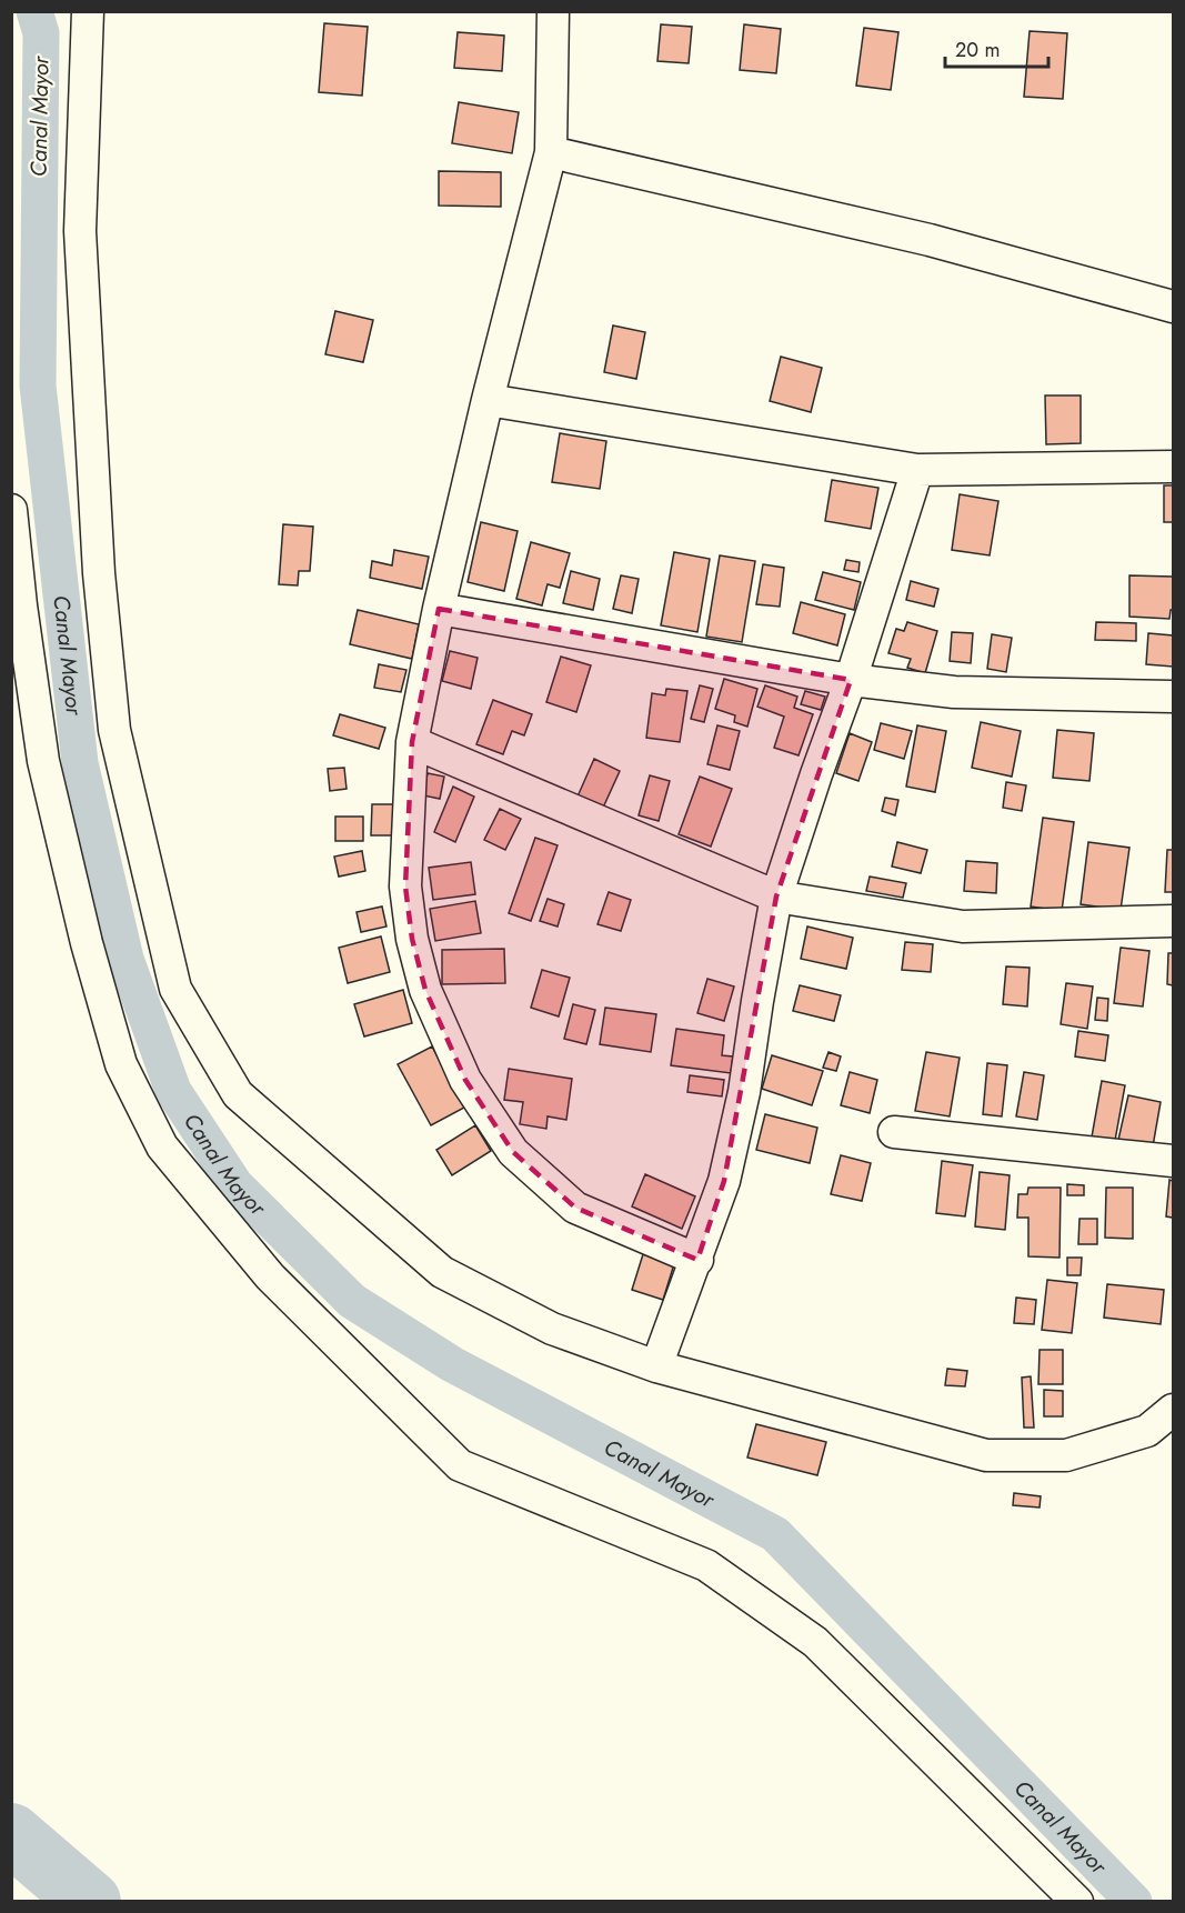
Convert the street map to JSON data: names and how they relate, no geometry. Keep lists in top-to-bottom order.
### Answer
{
  "water": ["Canal Mayor"],
  "scale_bar": "20 m"
}
